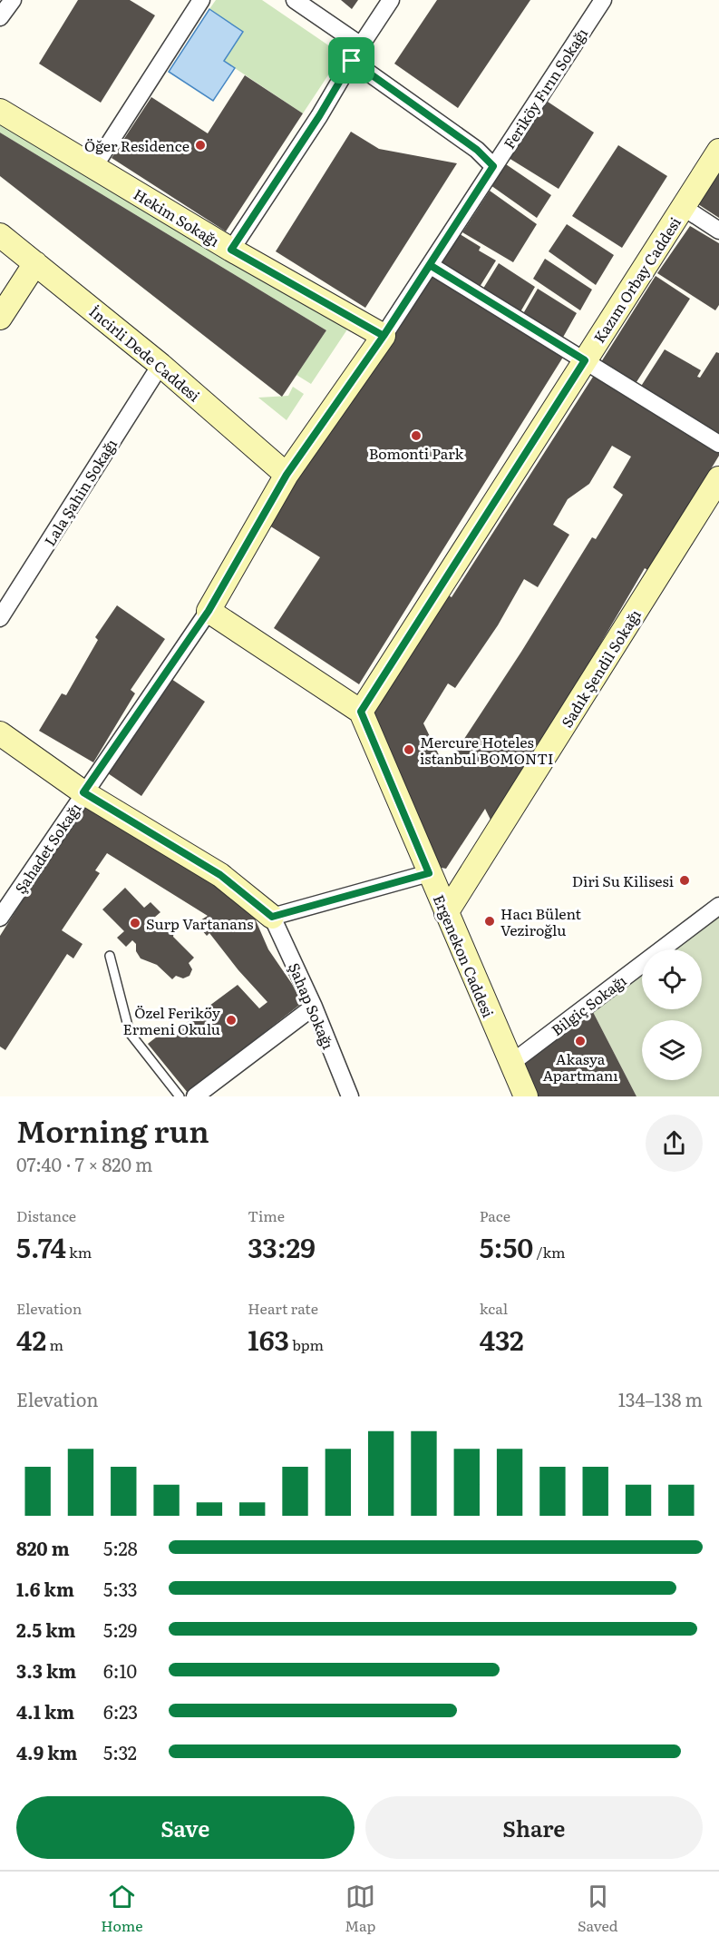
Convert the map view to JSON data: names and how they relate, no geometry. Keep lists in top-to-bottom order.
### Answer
{
  "streets": {
    "main road": [
      "Feriköy Fırın Sokağı",
      "Hekim Sokağı",
      "Kazım Orbay Caddesi",
      "İncirli Dede Caddesi",
      "Sadık Şendil Sokağı",
      "Şahadet Sokağı",
      "Ergenekon Caddesi"
    ],
    "street": ["Lala Şahin Sokağı", "Bilgiç Sokağı", "Şahap Sokağı"]
  },
  "crossings": [
    ["Feriköy Fırın Sokağı", "Hekim Sokağı"],
    ["Feriköy Fırın Sokağı", "İncirli Dede Caddesi"],
    ["Feriköy Fırın Sokağı", "Şahadet Sokağı"],
    ["Kazım Orbay Caddesi", "Ergenekon Caddesi"],
    ["İncirli Dede Caddesi", "Lala Şahin Sokağı"],
    ["İncirli Dede Caddesi", "Şahadet Sokağı"],
    ["Sadık Şendil Sokağı", "Ergenekon Caddesi"],
    ["Ergenekon Caddesi", "Bilgiç Sokağı"]
  ],
  "places": [
    "Öğer Residence",
    "Bomonti Park",
    "Mercure Hoteles istanbul BOMONTI",
    "Diri Su Kilisesi",
    "Hacı Bülent Veziroğlu",
    "Surp Vartanans",
    "Özel Feriköy Ermeni Okulu",
    "Akasya Apartmanı"
  ],
  "page": {
    "heading": ["Morning run", "07:40 · 7 × 820 m"],
    "stats": [
      ["Distance", "5.74 km"],
      ["Time", "33:29"],
      ["Pace", "5:50 /km"],
      ["Elevation", "42 m"],
      ["Heart rate", "163 bpm"],
      ["kcal", "432"]
    ],
    "chart": ["Elevation", "134–138 m"],
    "list": [
      {
        "name": "820 m",
        "note": "5:28"
      },
      {
        "name": "1.6 km",
        "note": "5:33"
      },
      {
        "name": "2.5 km",
        "note": "5:29"
      },
      {
        "name": "3.3 km",
        "note": "6:10"
      },
      {
        "name": "4.1 km",
        "note": "6:23"
      },
      {
        "name": "4.9 km",
        "note": "5:32"
      }
    ],
    "buttons": ["Save", "Share"],
    "tabs": ["Home", "Map", "Saved"]
  }
}
